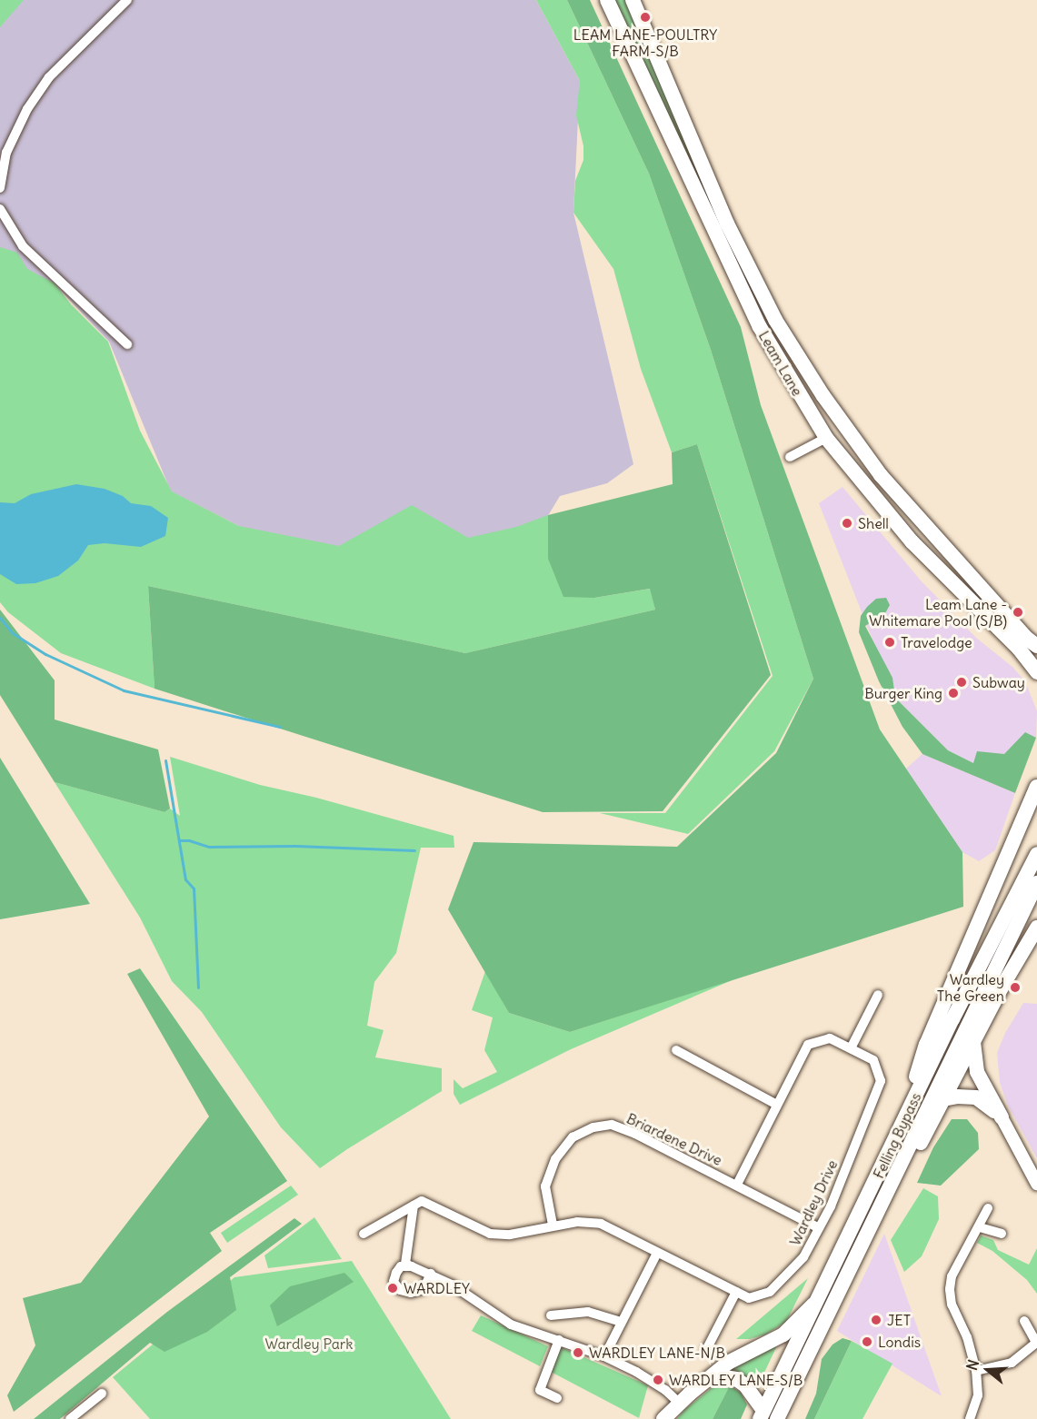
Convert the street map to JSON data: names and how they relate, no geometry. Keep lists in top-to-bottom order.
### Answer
{
  "streets": {
    "main road": ["Leam Lane", "Felling Bypass"],
    "street": ["Briardene Drive", "Wardley Drive"]
  },
  "crossings": [
    ["Briardene Drive", "Wardley Drive"]
  ],
  "parks": ["Wardley Park"],
  "places": [
    "LEAM LANE-POULTRY FARM-S/B",
    "Shell",
    "Leam Lane - Whitemare Pool (S/B)",
    "Travelodge",
    "Subway",
    "Burger King",
    "Wardley The Green",
    "WARDLEY",
    "JET",
    "Londis",
    "WARDLEY LANE-N/B",
    "WARDLEY LANE-S/B"
  ],
  "north": "left"
}
